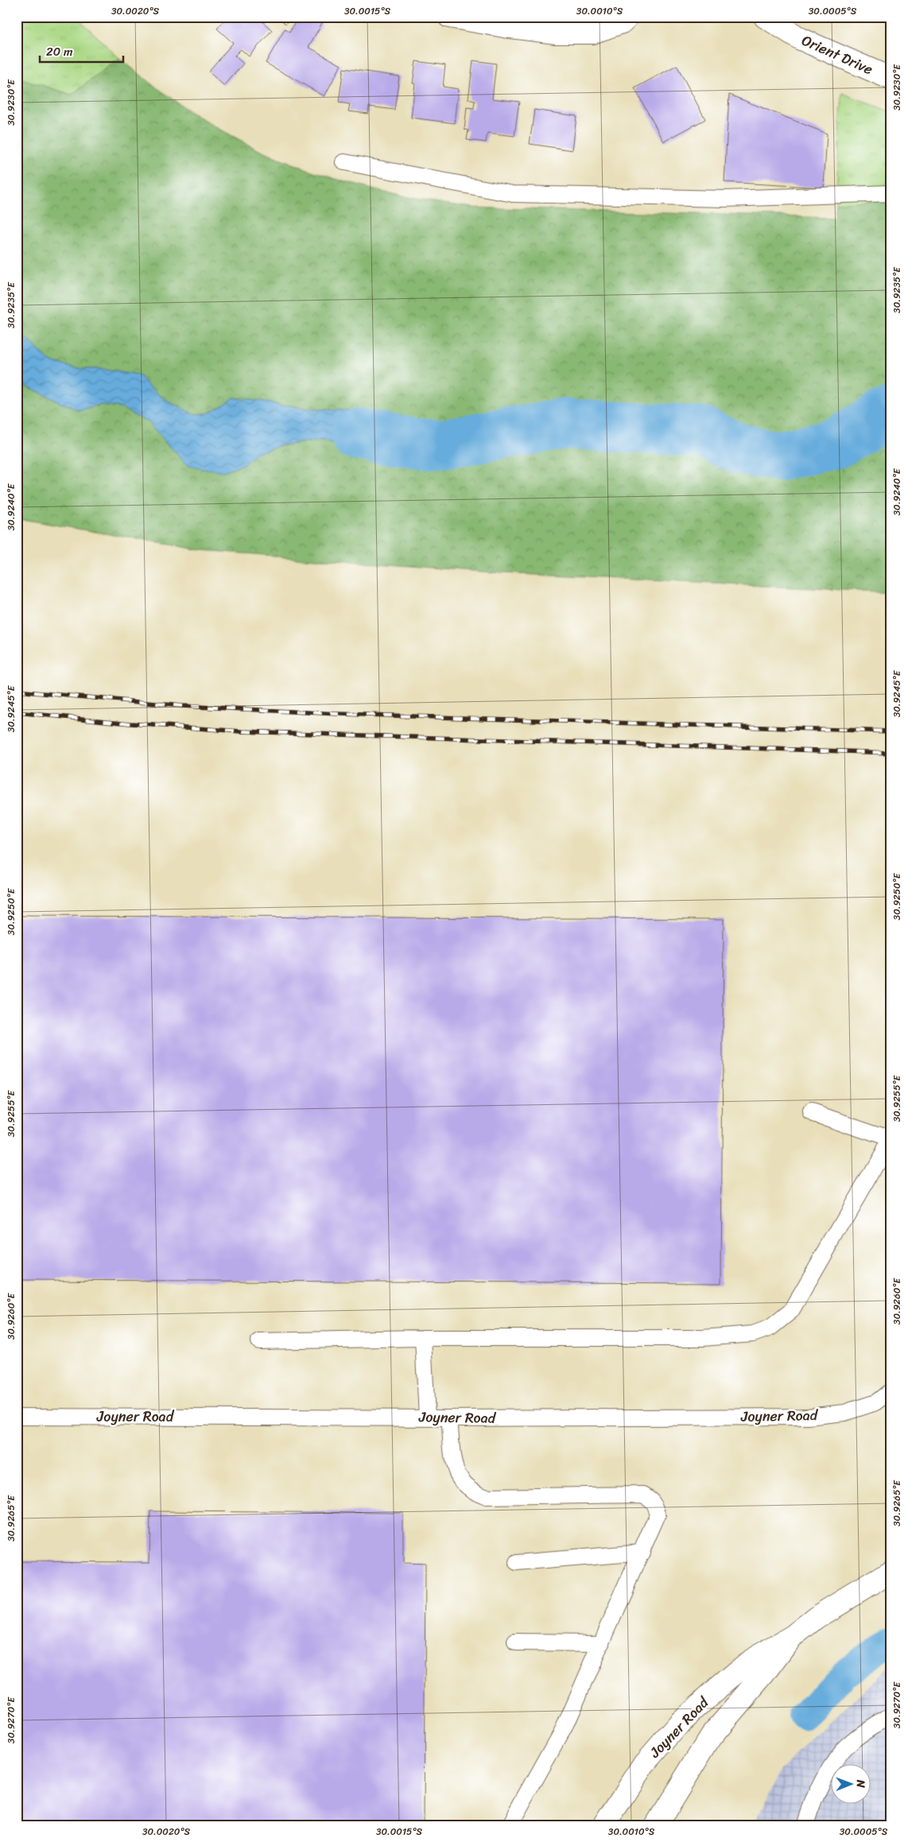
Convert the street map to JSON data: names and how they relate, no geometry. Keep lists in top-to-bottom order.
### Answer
{
  "streets": {
    "street": ["Orient Drive", "Joyner Road"]
  },
  "scale_bar": "20 m",
  "north": "right",
  "coordinates": [
    "30.0020°S",
    "30.0015°S",
    "30.0010°S",
    "30.0005°S",
    "30.9230°E",
    "30.9235°E",
    "30.9240°E",
    "30.9245°E",
    "30.9250°E",
    "30.9255°E",
    "30.9260°E",
    "30.9265°E",
    "30.9270°E"
  ]
}
